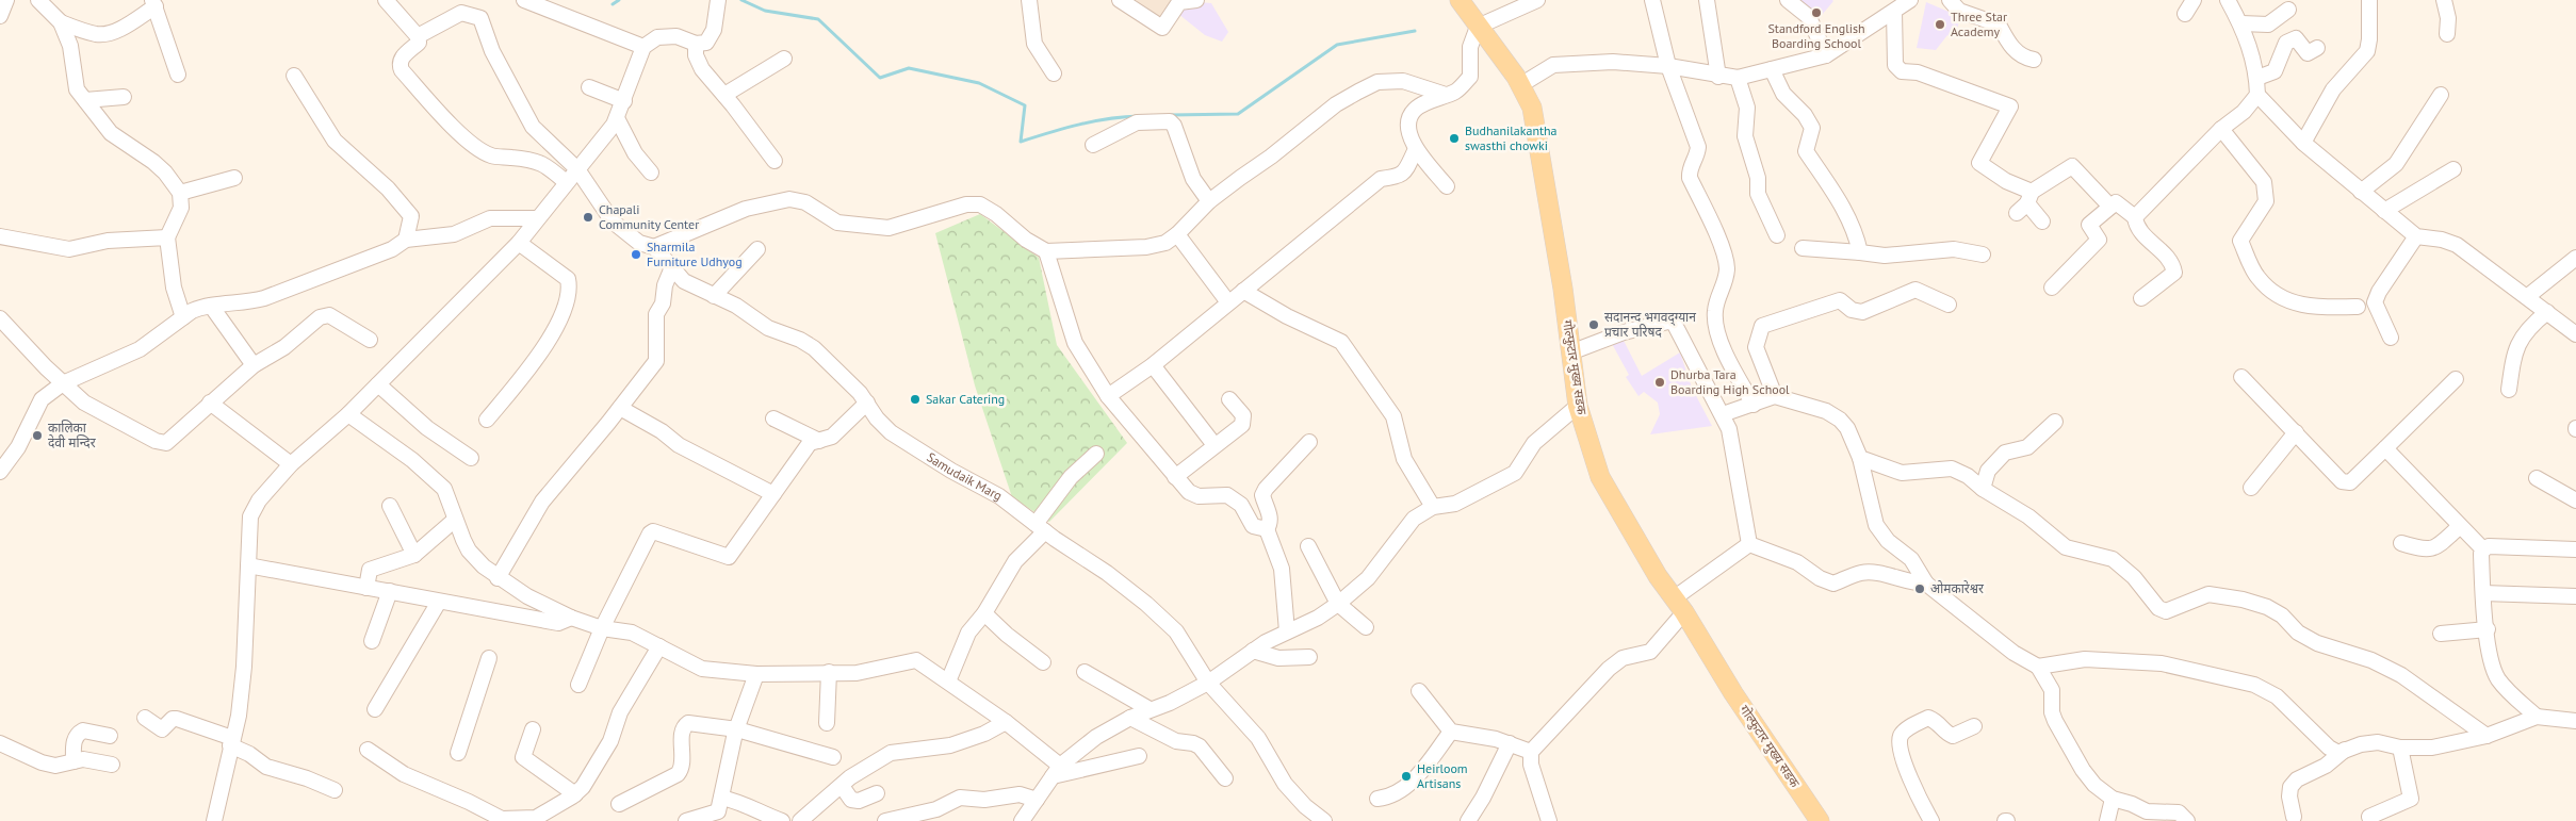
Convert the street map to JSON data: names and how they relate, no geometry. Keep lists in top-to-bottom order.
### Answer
{
  "streets": {
    "main road": ["गोल्फुटार मुख्य सडक"],
    "street": ["Samudaik Marg"]
  },
  "places": [
    "Standford English Boarding School",
    "Three Star Academy",
    "Budhanilakantha swasthi chowki",
    "Chapali Community Center",
    "Sharmila Furniture Udhyog",
    "सदानन्द भगवद्ग्यान प्रचार परिषद",
    "Dhurba Tara Boarding High School",
    "Sakar Catering",
    "कालिका देवी मन्दिर",
    "ओमकारेश्वर",
    "Heirloom Artisans"
  ]
}
